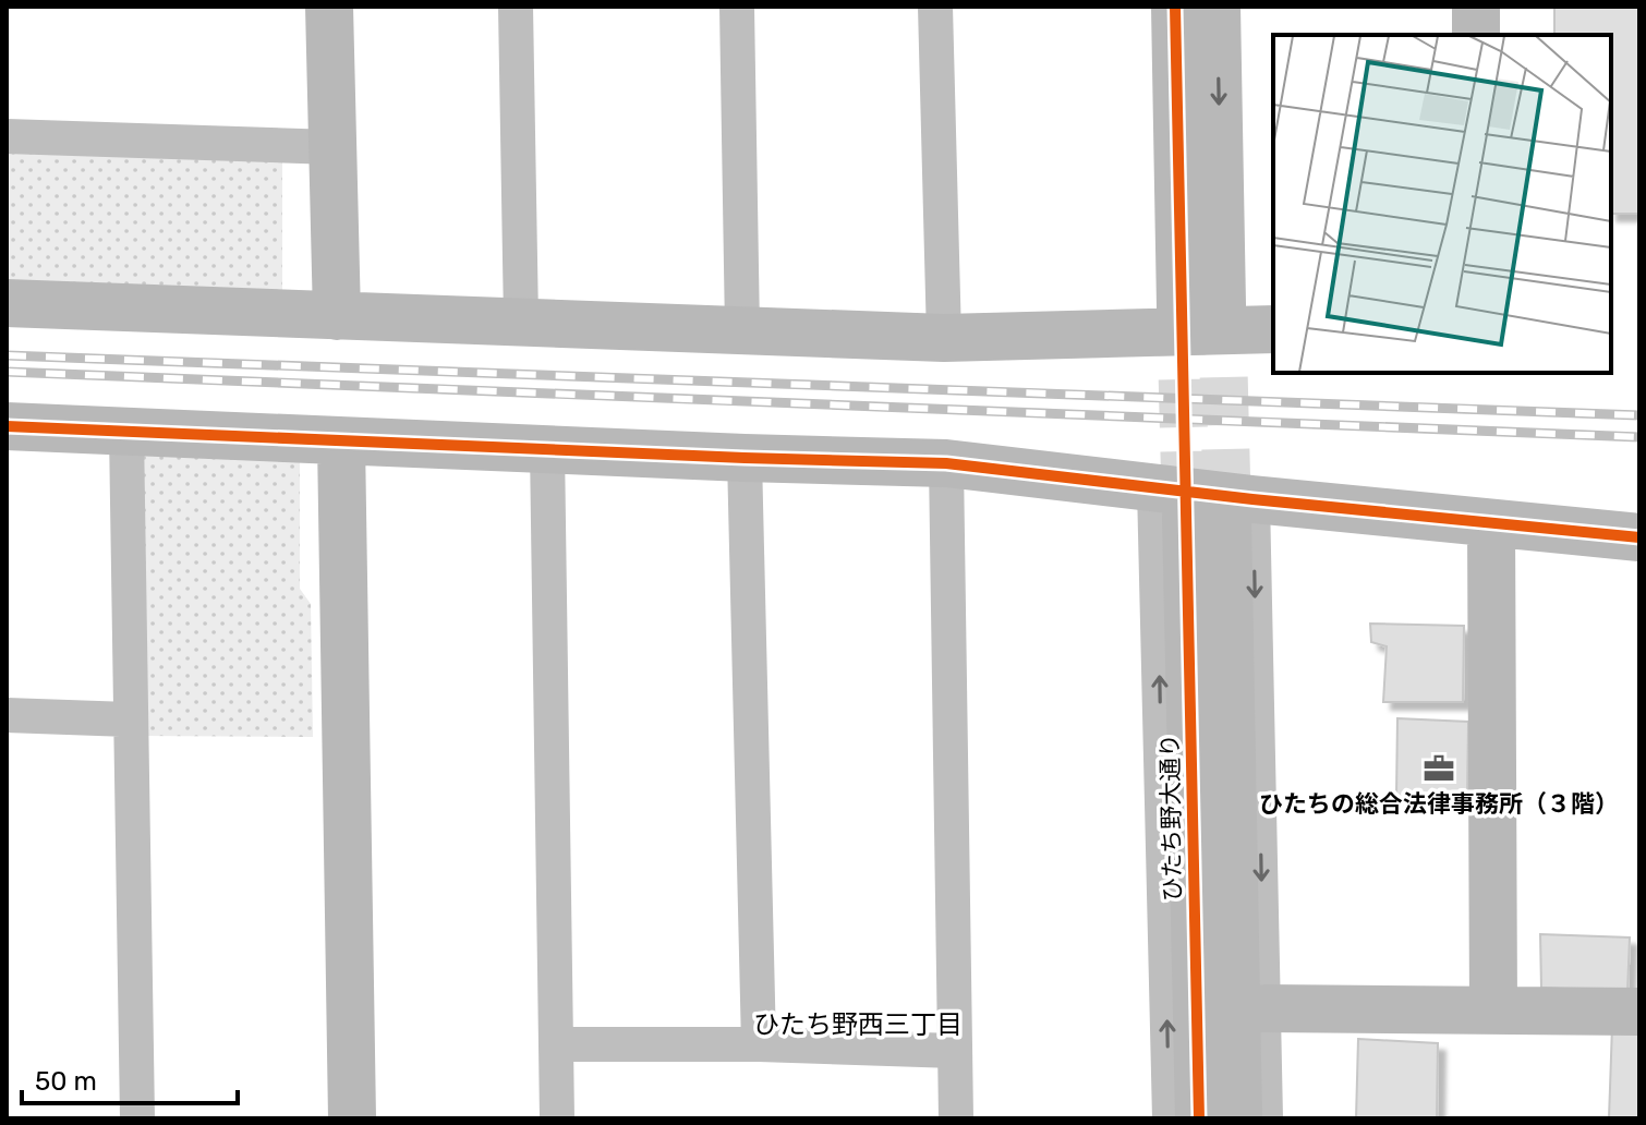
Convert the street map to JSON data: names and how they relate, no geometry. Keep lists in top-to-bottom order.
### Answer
{
  "streets": {
    "street": ["ひたち野大通り"]
  },
  "districts": ["ひたち野西三丁目"],
  "places": {
    "office": ["ひたちの総合法律事務所（３階）"]
  },
  "scale_bar": "50 m"
}
